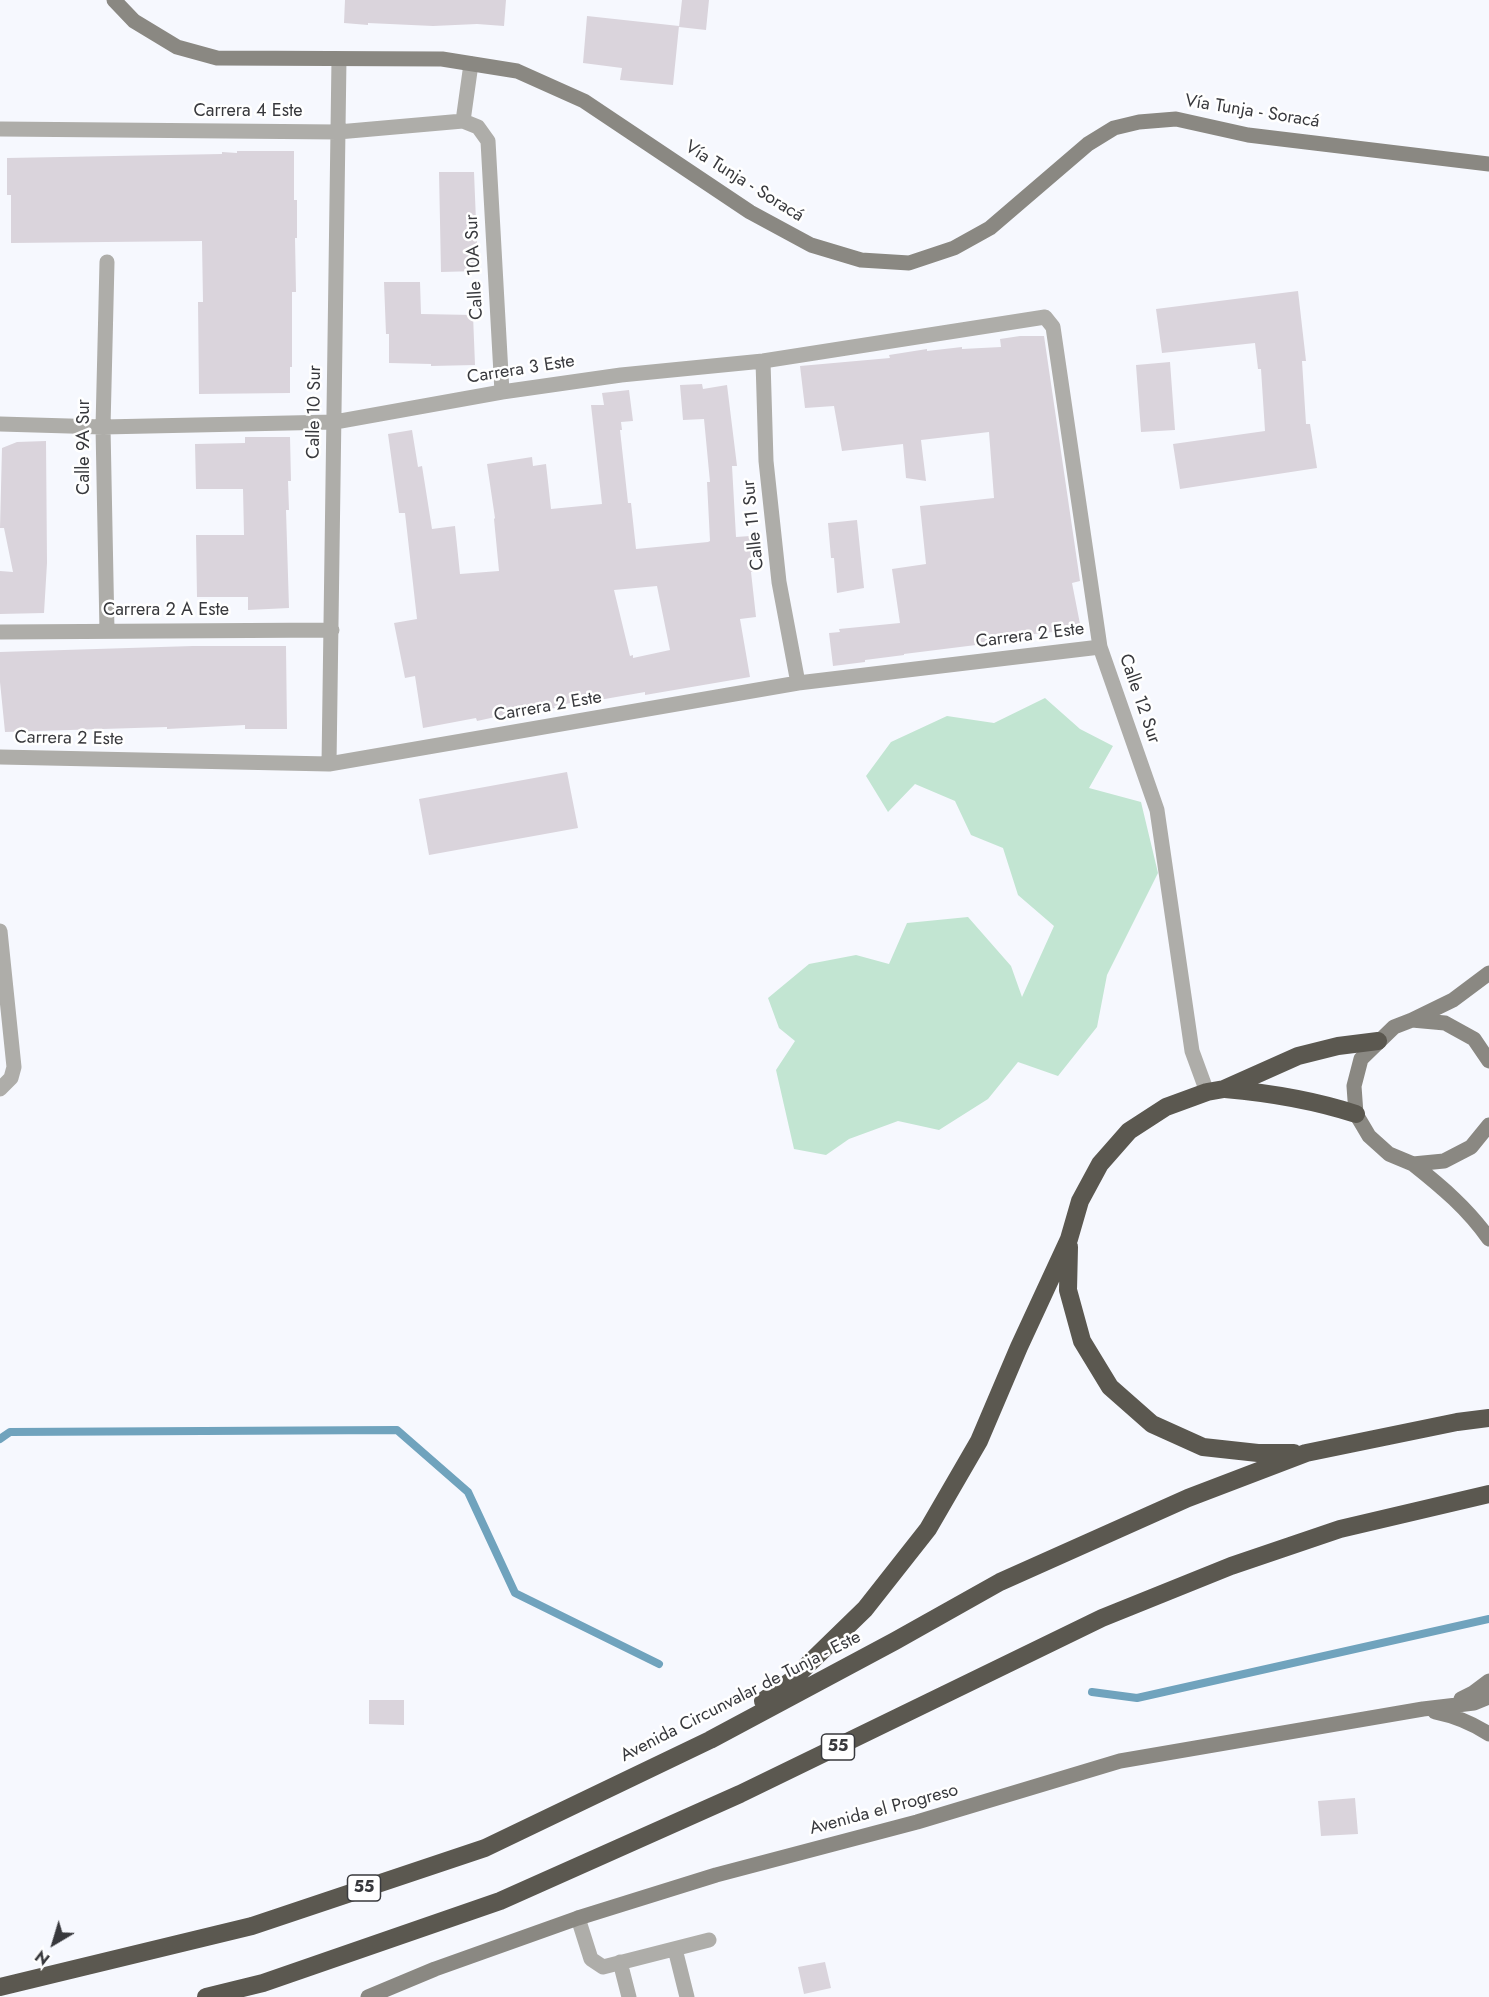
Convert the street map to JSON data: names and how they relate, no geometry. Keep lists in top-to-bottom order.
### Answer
{
  "streets": {
    "highway": ["Avenida Circunvalar de Tunja - Este", "55"],
    "main road": ["Vía Tunja - Soracá", "Avenida el Progreso"],
    "street": [
      "Carrera 4 Este",
      "Calle 10A Sur",
      "Carrera 3 Este",
      "Calle 10 Sur",
      "Calle 9A Sur",
      "Calle 11 Sur",
      "Carrera 2 A Este",
      "Carrera 2 Este",
      "Calle 12 Sur"
    ]
  },
  "crossings": [
    ["Carrera 4 Este", "Calle 10A Sur"],
    ["Carrera 4 Este", "Calle 10 Sur"],
    ["Vía Tunja - Soracá", "Calle 10 Sur"],
    ["Calle 10A Sur", "Carrera 3 Este"],
    ["Carrera 3 Este", "Calle 10 Sur"],
    ["Carrera 3 Este", "Calle 9A Sur"],
    ["Carrera 3 Este", "Calle 11 Sur"],
    ["Carrera 3 Este", "Calle 12 Sur"],
    ["Calle 10 Sur", "Carrera 2 A Este"],
    ["Calle 10 Sur", "Carrera 2 Este"],
    ["Calle 9A Sur", "Carrera 2 A Este"],
    ["Calle 11 Sur", "Carrera 2 Este"],
    ["Carrera 2 Este", "Calle 12 Sur"]
  ],
  "north": "bottom left"
}
